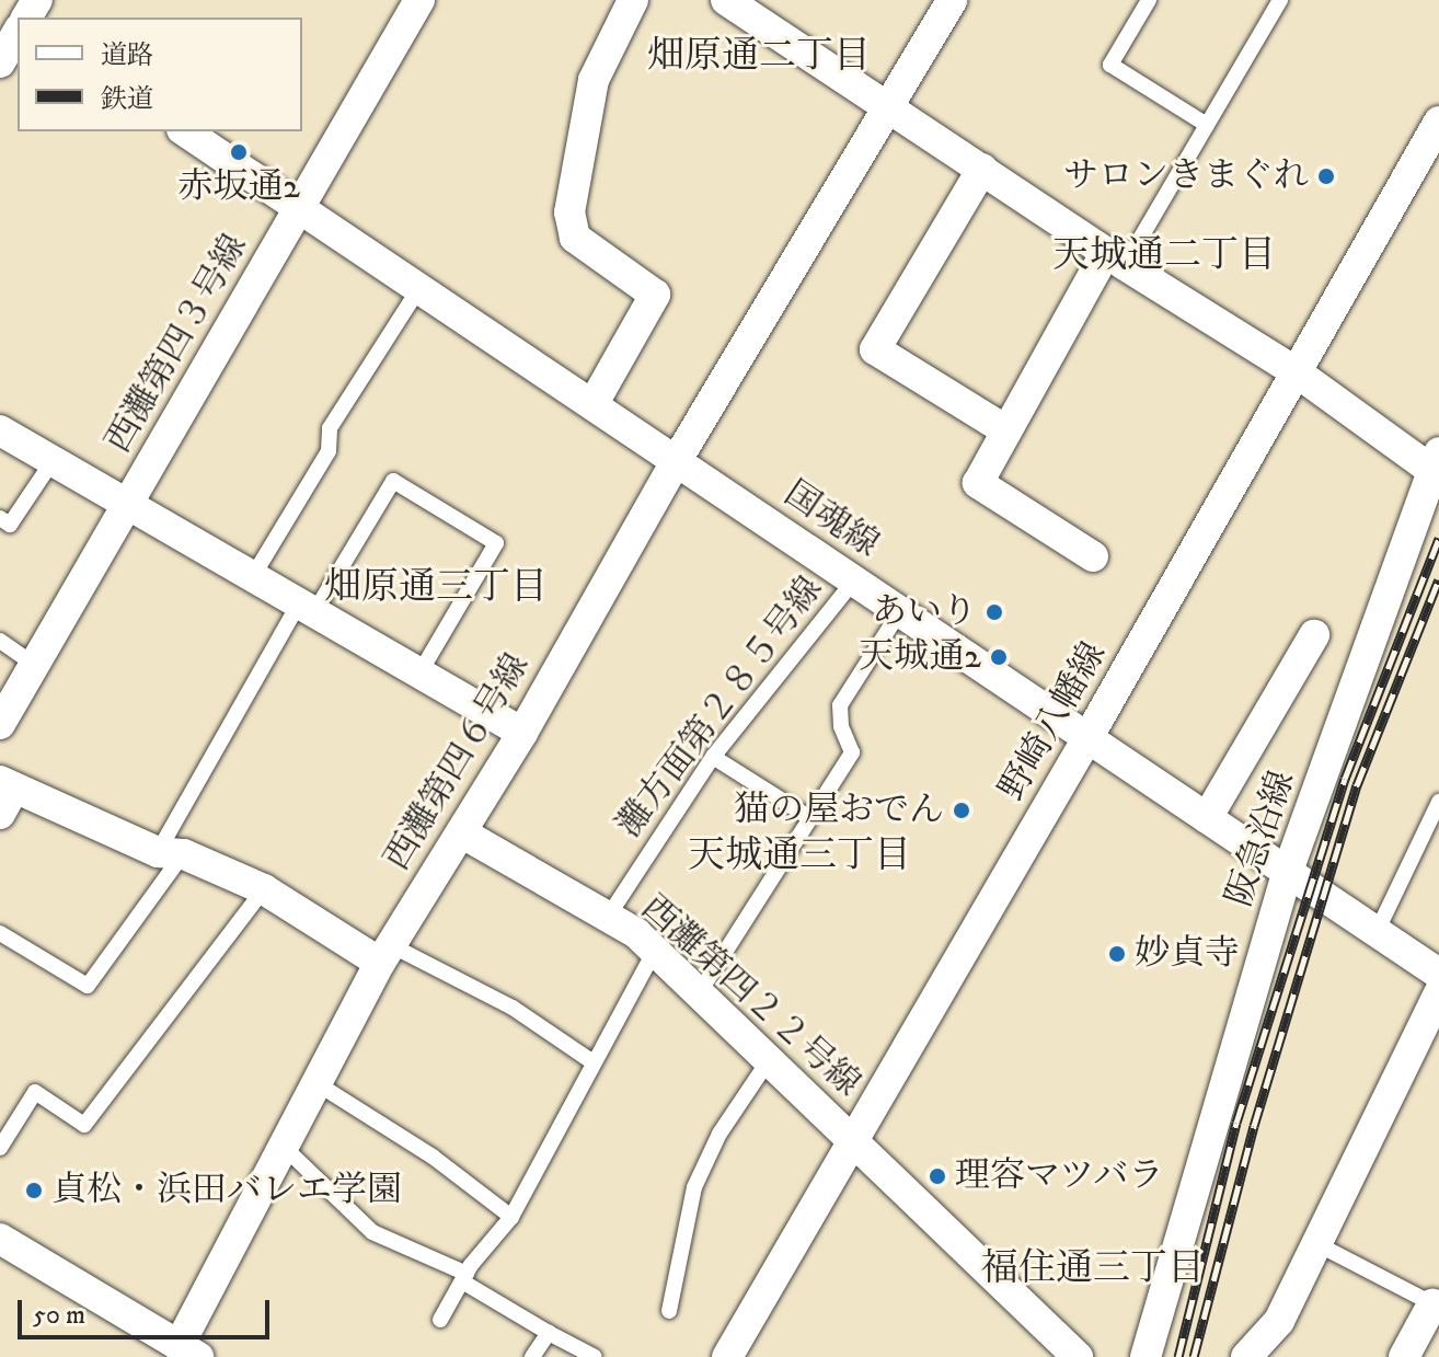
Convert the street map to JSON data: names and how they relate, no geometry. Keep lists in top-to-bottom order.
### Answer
{
  "streets": {
    "street": [
      "西灘第四３号線",
      "国魂線",
      "野崎八幡線",
      "西灘第四６号線",
      "阪急沿線",
      "西灘第四２２号線"
    ],
    "lane": ["灘方面第２８５号線"]
  },
  "crossings": [
    ["西灘第四３号線", "国魂線"],
    ["国魂線", "灘方面第２８５号線"],
    ["国魂線", "野崎八幡線"],
    ["国魂線", "西灘第四６号線"],
    ["国魂線", "阪急沿線"],
    ["灘方面第２８５号線", "西灘第四２２号線"],
    ["野崎八幡線", "西灘第四２２号線"],
    ["西灘第四６号線", "西灘第四２２号線"]
  ],
  "districts": [
    "畑原通二丁目",
    "天城通二丁目",
    "畑原通三丁目",
    "天城通三丁目",
    "福住通三丁目"
  ],
  "places": [
    "赤坂通2",
    "サロンきまぐれ",
    "あいり",
    "天城通2",
    "猫の屋おでん",
    "妙貞寺",
    "理容マツバラ",
    "貞松・浜田バレエ学園"
  ],
  "legend": ["道路", "鉄道"],
  "scale_bar": "50 m"
}
